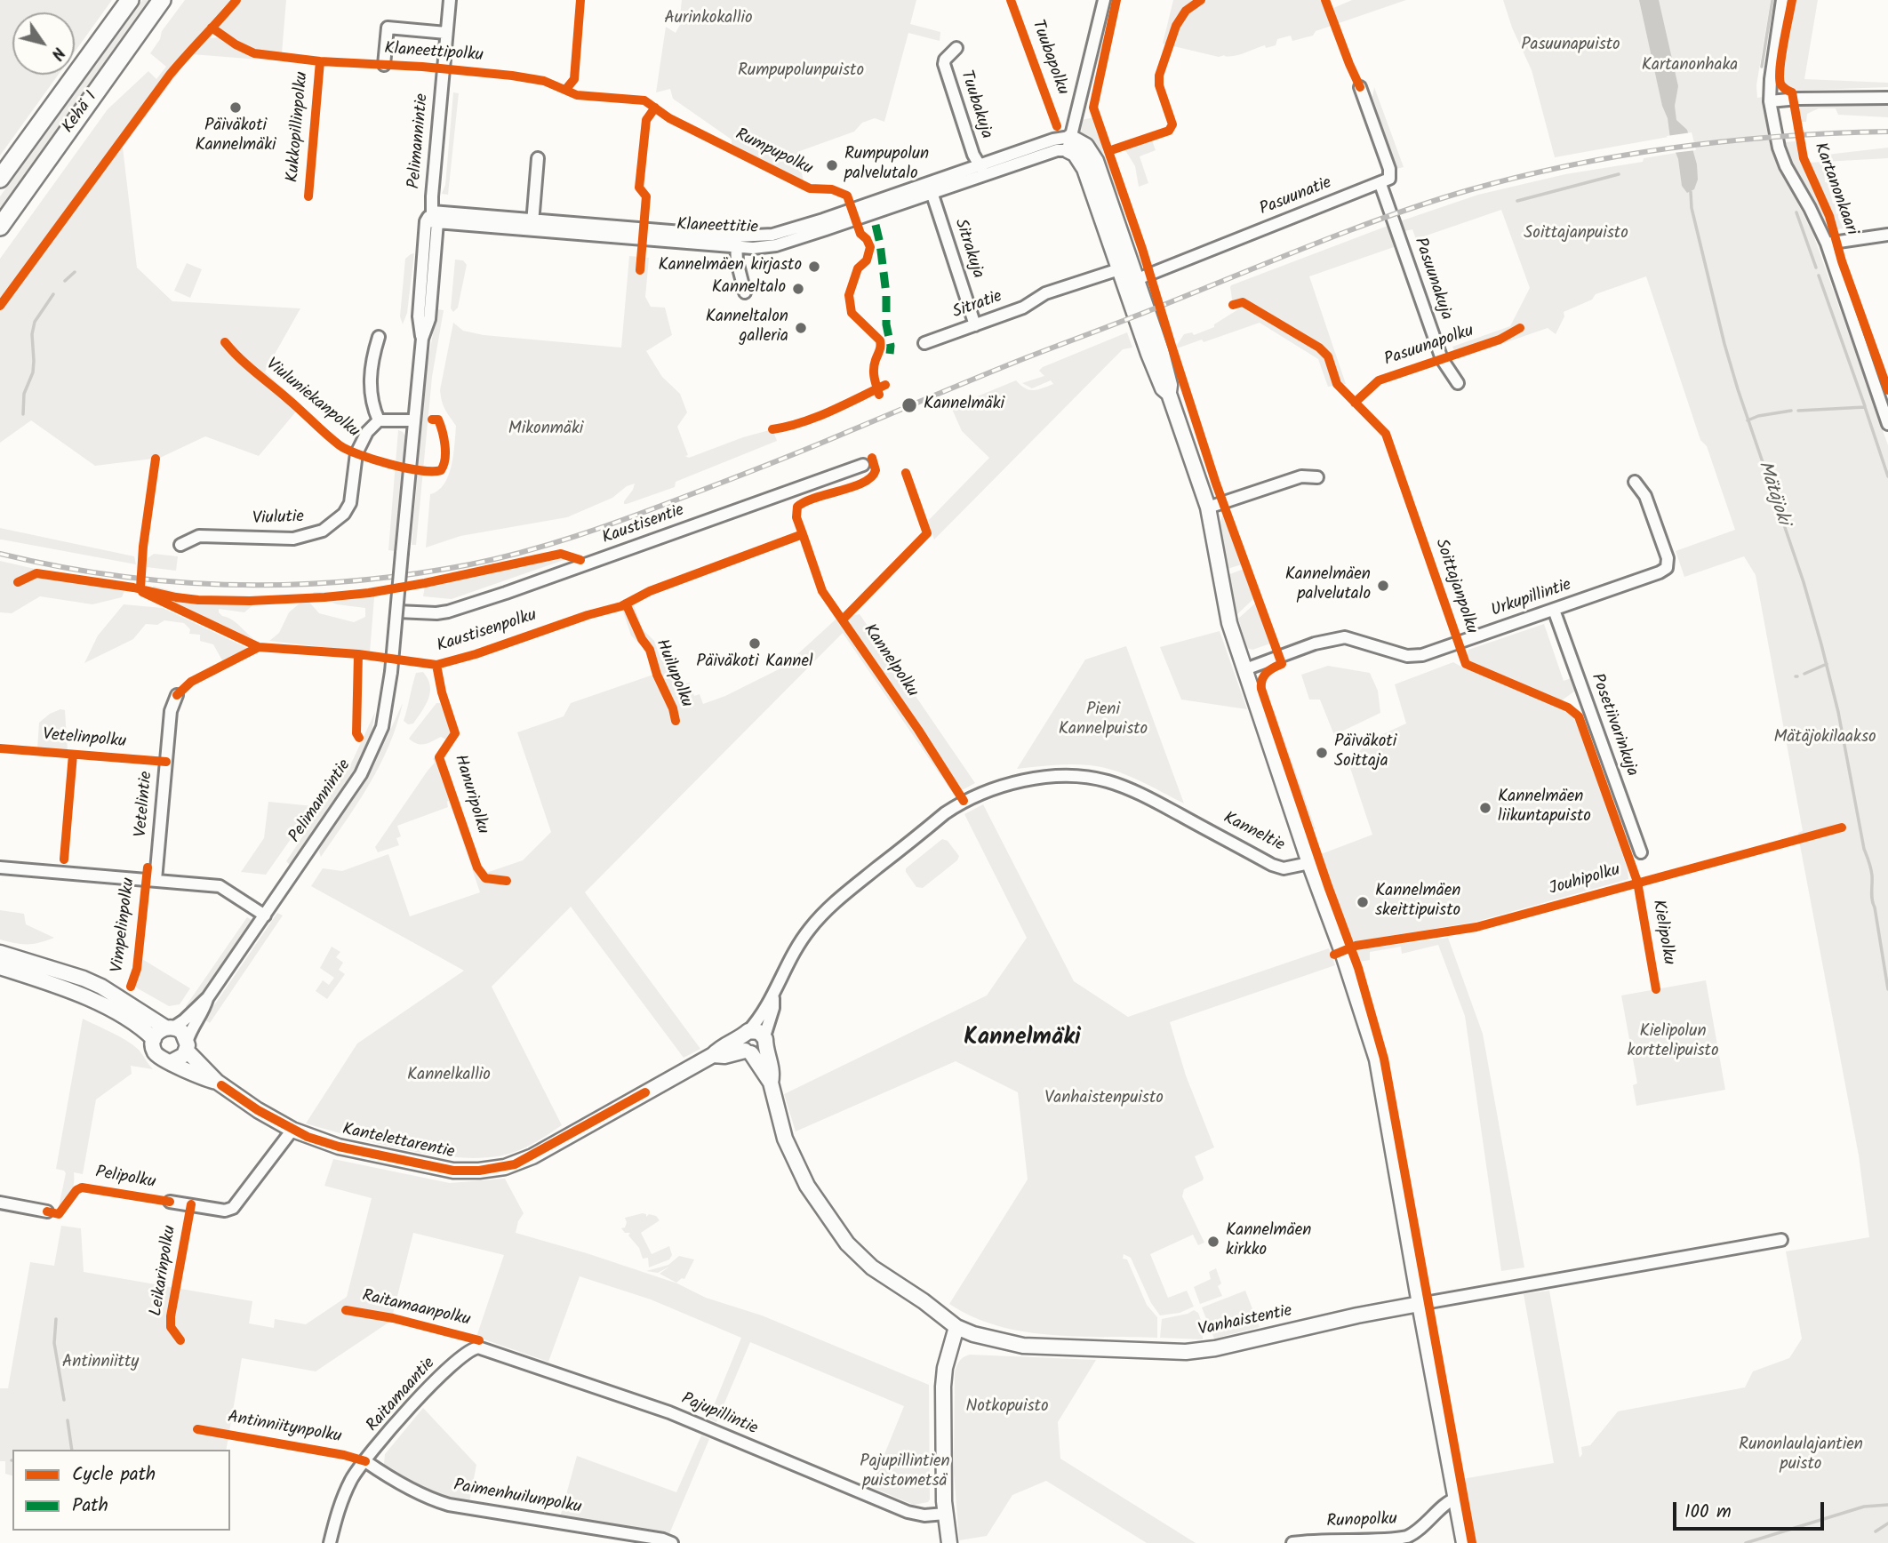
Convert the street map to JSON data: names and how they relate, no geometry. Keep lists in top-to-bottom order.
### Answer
{
  "streets": {
    "highway": ["Kehä I"],
    "main road": ["Kantelettarentie", "Vanhaistentie"],
    "street": [
      "Tuubakuja",
      "Pelimannintie",
      "Kartanonkaari",
      "Pasuunatie",
      "Klaneettitie",
      "Sitrakuja",
      "Pasuunakuja",
      "Sitratie",
      "Viulutie",
      "Kaustisentie",
      "Urkupillintie",
      "Posetiivarinkuja",
      "Vetelintie",
      "Kanneltie",
      "Raitamaantie",
      "Pajupillintie",
      "Paimenhuilunpolku",
      "Runopolku"
    ],
    "cycle path": [
      "Klaneettipolku",
      "Tuubapolku",
      "Kukkopillinpolku",
      "Pasuunapolku",
      "Viuluniekanpolku",
      "Soittajanpolku",
      "Kaustisenpolku",
      "Kannelpolku",
      "Huilupolku",
      "Vetelinpolku",
      "Jouhipolku",
      "Vimpelinpolku",
      "Pelipolku",
      "Leikarinpolku",
      "Raitamaanpolku",
      "Antinniitynpolku"
    ]
  },
  "crossings": [
    ["Tuubakuja", "Klaneettitie"],
    ["Pelimannintie", "Klaneettitie"],
    ["Pelimannintie", "Kaustisentie"],
    ["Pelimannintie", "Kantelettarentie"],
    ["Pasuunatie", "Pasuunakuja"],
    ["Klaneettitie", "Sitrakuja"],
    ["Sitrakuja", "Sitratie"],
    ["Urkupillintie", "Posetiivarinkuja"],
    ["Kanneltie", "Kantelettarentie"],
    ["Kanneltie", "Vanhaistentie"],
    ["Kantelettarentie", "Vanhaistentie"],
    ["Raitamaantie", "Pajupillintie"],
    ["Raitamaantie", "Paimenhuilunpolku"]
  ],
  "districts": ["Kannelmäki"],
  "water": ["Mätäjoki"],
  "parks": [
    "Aurinkokallio",
    "Pasuunapuisto",
    "Kartanonhaka",
    "Rumpupolunpuisto",
    "Soittajanpuisto",
    "Mikonmäki",
    "Pieni Kannelpuisto",
    "Mätäjokilaakso",
    "Kielipolun korttelipuisto",
    "Kannelkallio",
    "Vanhaistenpuisto",
    "Antinniitty",
    "Notkopuisto",
    "Runonlaulajantien puisto",
    "Pajupillintien puistometsä"
  ],
  "places": [
    "Päiväkoti Kannelmäki",
    "Rumpupolun palvelutalo",
    "Kannelmäen kirjasto",
    "Kanneltalo",
    "Kanneltalon galleria",
    "Kannelmäki",
    "Kannelmäen palvelutalo",
    "Päiväkoti Kannel",
    "Päiväkoti Soittaja",
    "Kannelmäen liikuntapuisto",
    "Kannelmäen skeittipuisto",
    "Kannelmäen kirkko"
  ],
  "legend": ["Cycle path", "Path"],
  "scale_bar": "100 m",
  "north": "bottom right"
}
